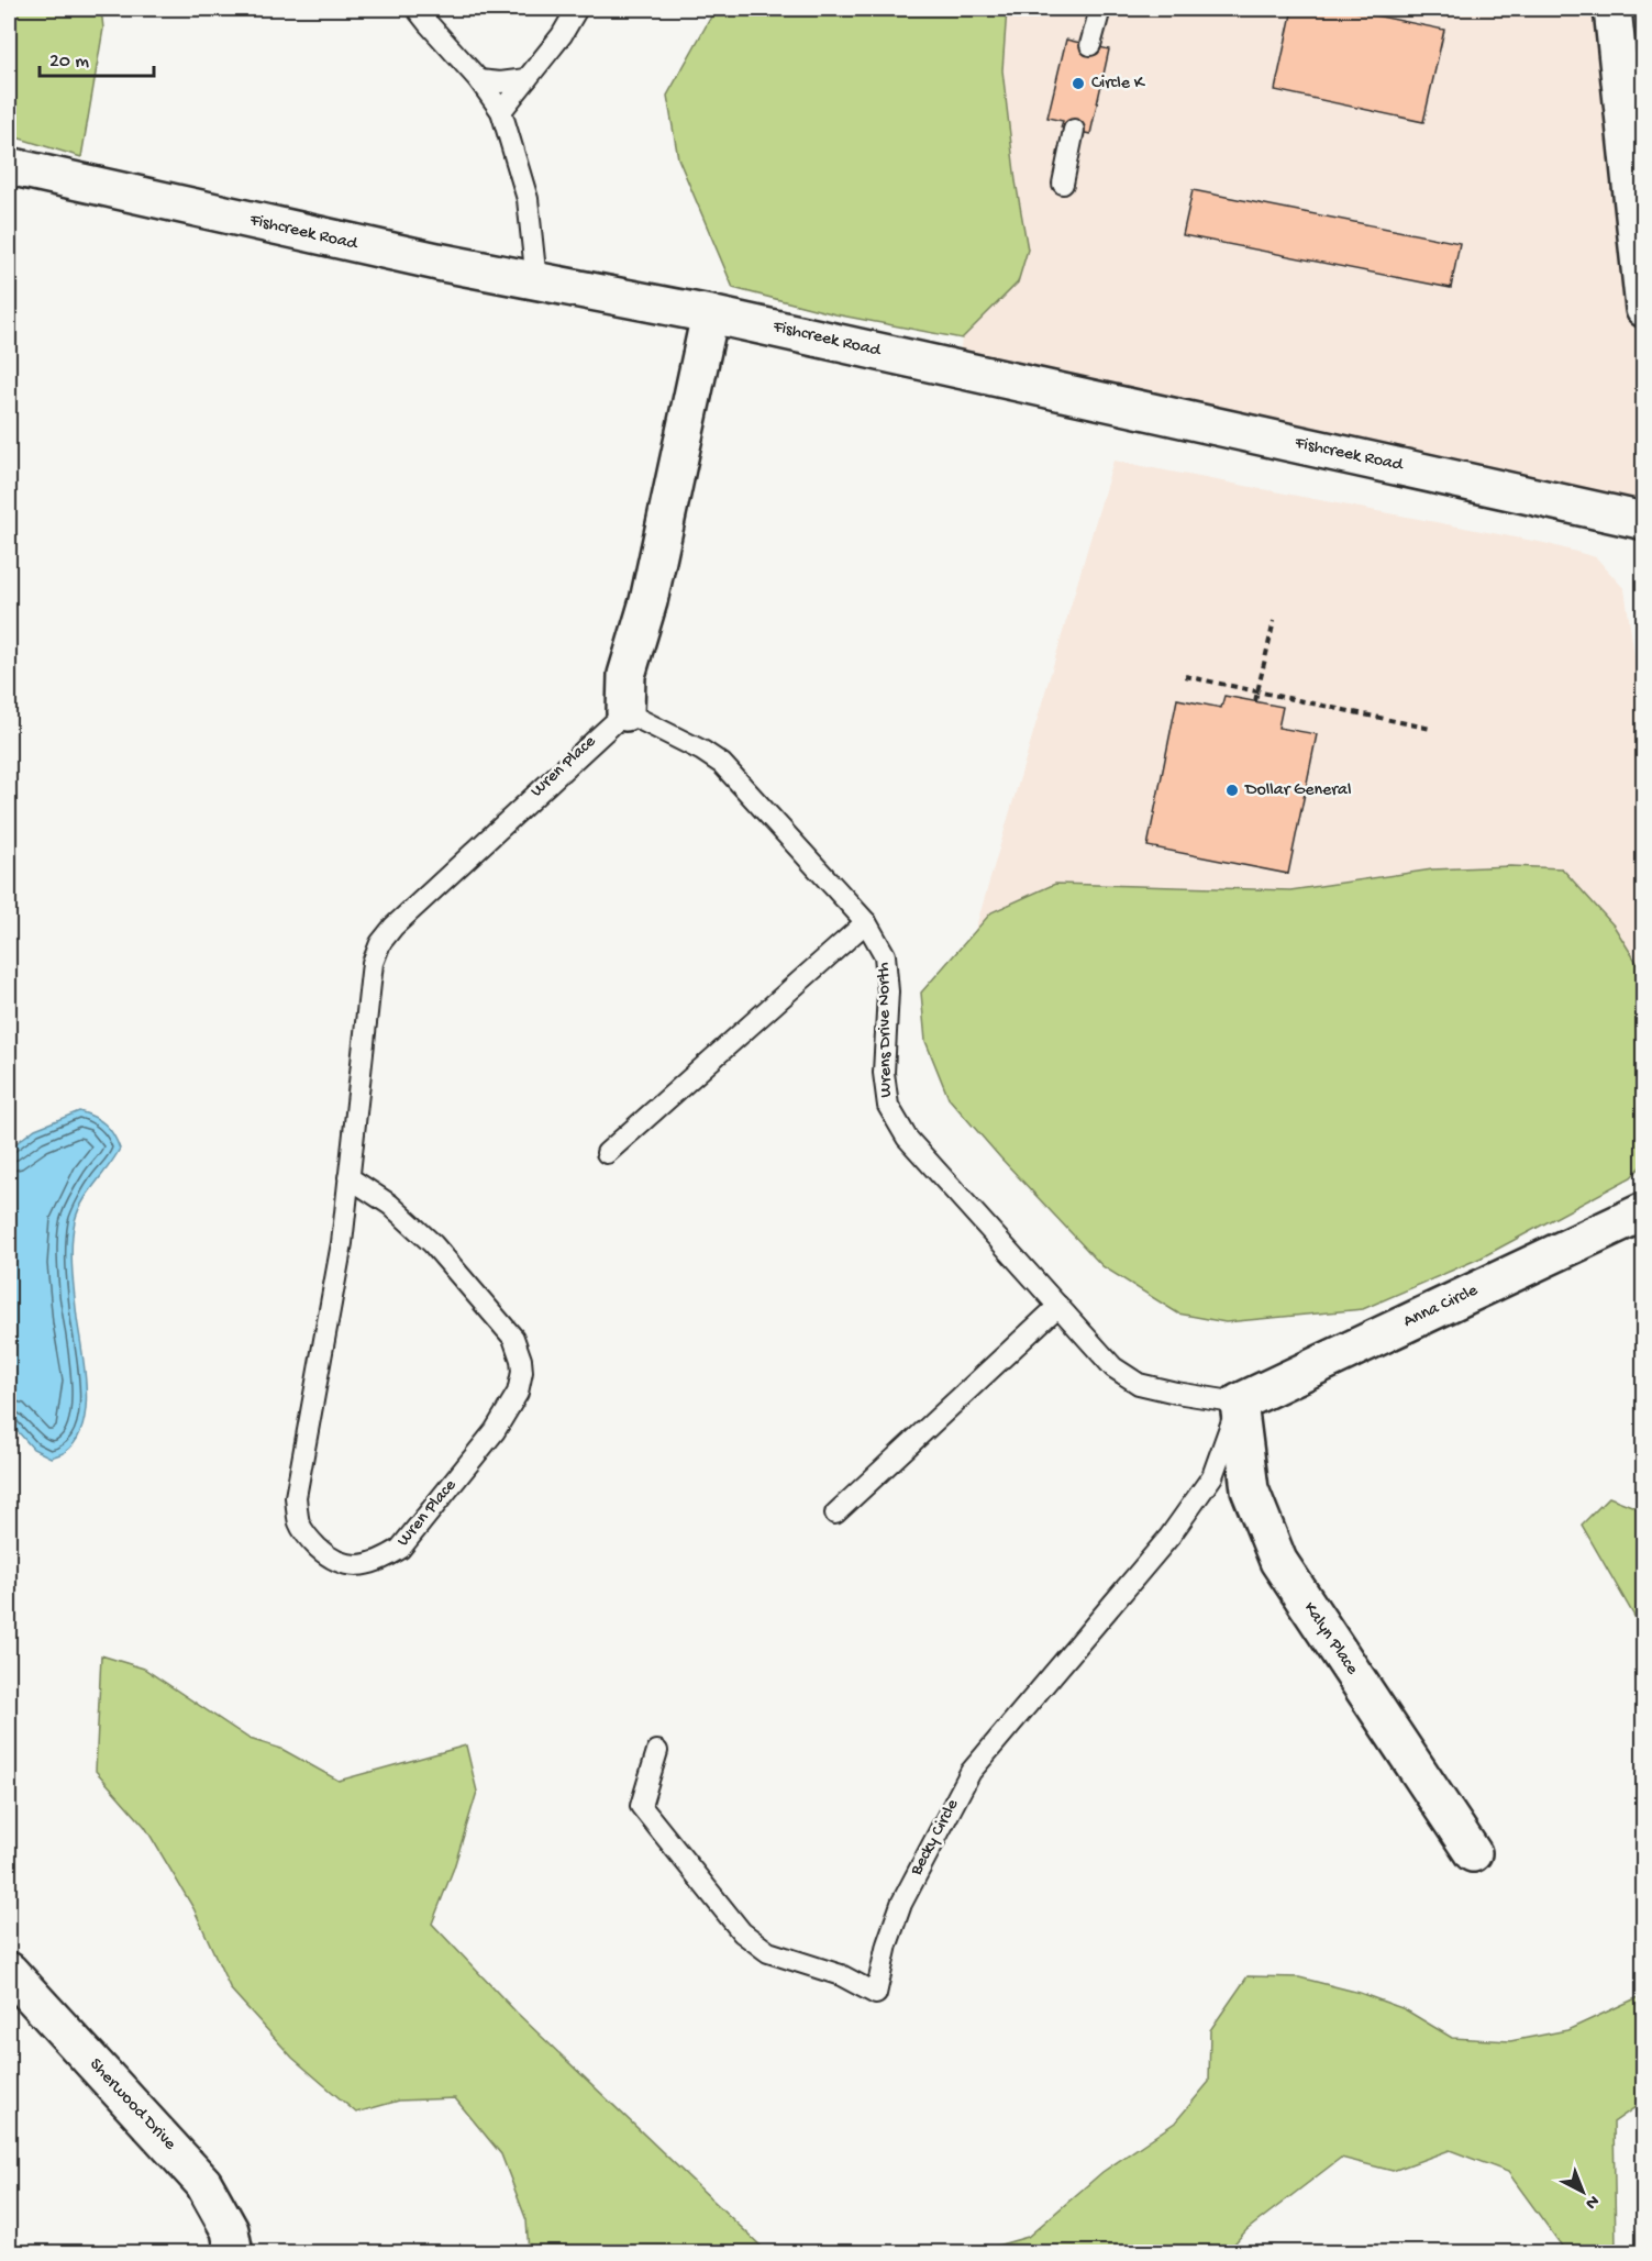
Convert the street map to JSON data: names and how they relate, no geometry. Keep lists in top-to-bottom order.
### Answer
{
  "streets": {
    "street": [
      "Fishcreek Road",
      "Anna Circle",
      "Kalyn Place",
      "Sherwood Drive"
    ],
    "lane": ["Wren Place", "Wrens Drive North", "Becky Circle"]
  },
  "crossings": [
    ["Wren Place", "Wrens Drive North"],
    ["Wrens Drive North", "Anna Circle"],
    ["Wrens Drive North", "Kalyn Place"],
    ["Wrens Drive North", "Becky Circle"],
    ["Anna Circle", "Kalyn Place"],
    ["Anna Circle", "Becky Circle"],
    ["Kalyn Place", "Becky Circle"]
  ],
  "places": ["Circle K", "Dollar General"],
  "scale_bar": "20 m",
  "north": "bottom right"
}
